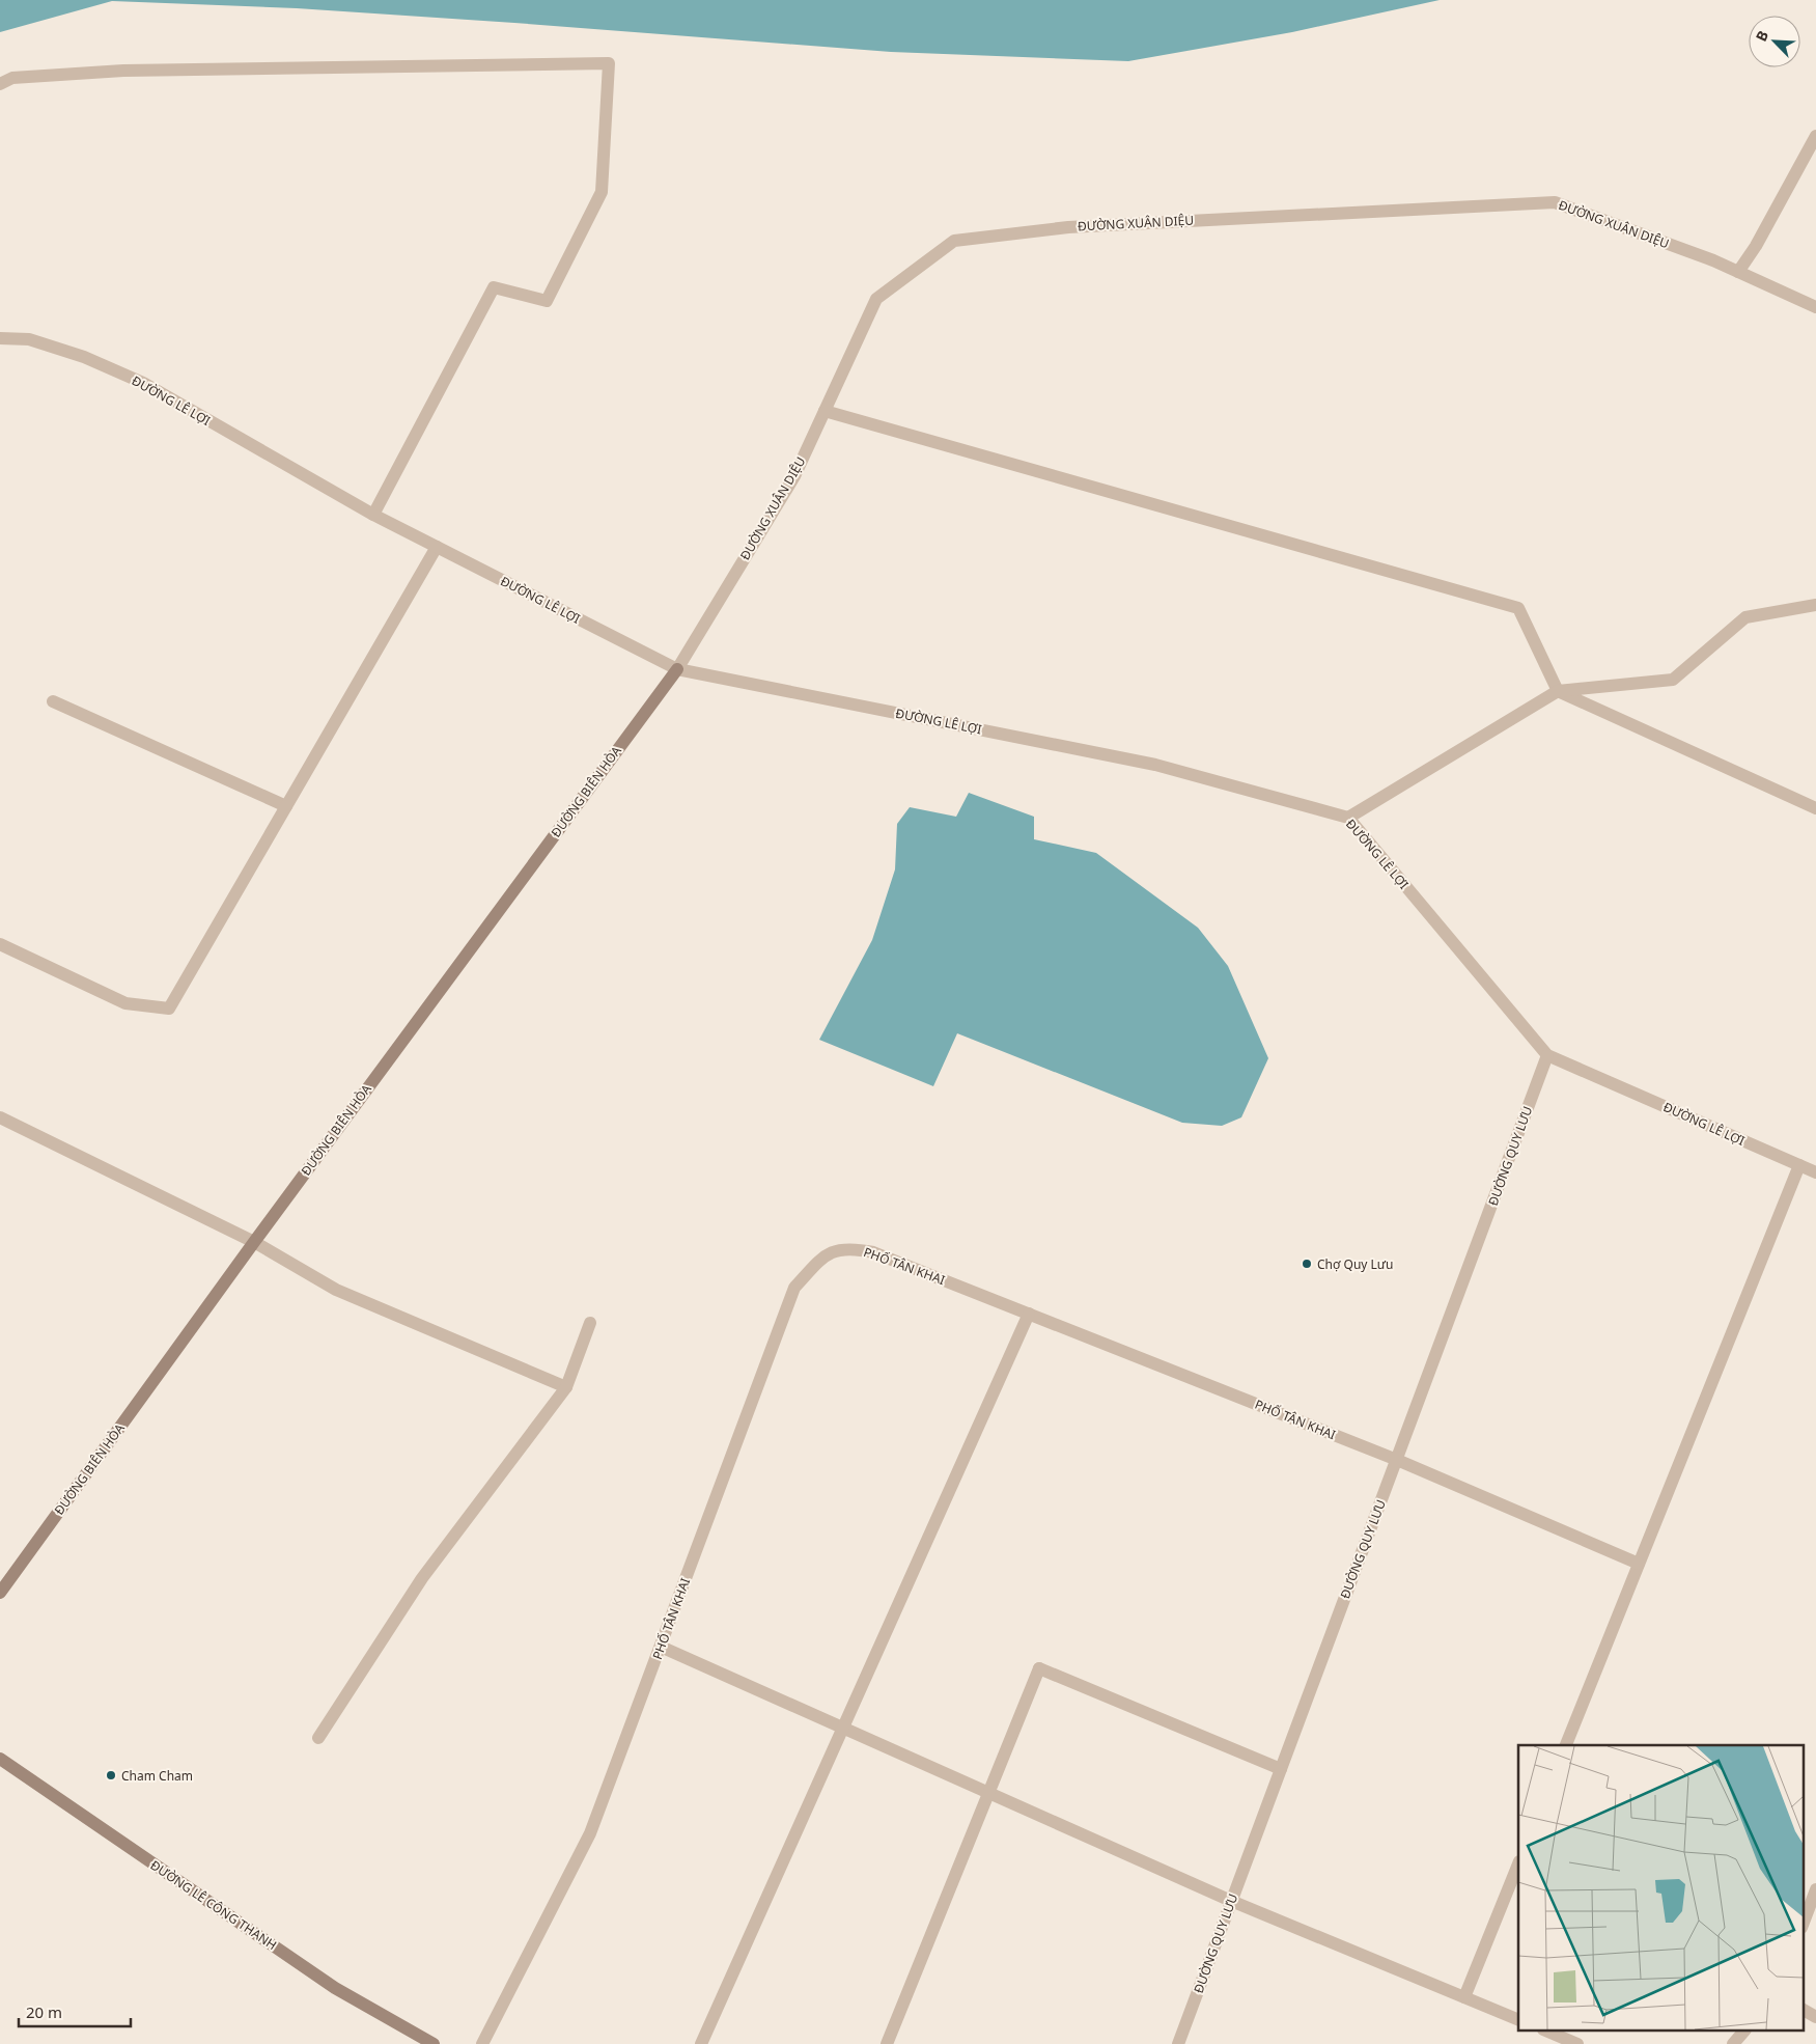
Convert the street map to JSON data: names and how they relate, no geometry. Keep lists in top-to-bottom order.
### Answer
{
  "streets": {
    "main road": ["ĐƯỜNG BIÊN HÒA", "ĐƯỜNG LÊ CÔNG THANH"],
    "street": [
      "ĐƯỜNG XUÂN DIỆU",
      "ĐƯỜNG LÊ LỢI",
      "ĐƯỜNG QUY LƯU",
      "PHỐ TÂN KHAI"
    ]
  },
  "crossings": [
    ["ĐƯỜNG XUÂN DIỆU", "ĐƯỜNG LÊ LỢI"],
    ["ĐƯỜNG XUÂN DIỆU", "ĐƯỜNG BIÊN HÒA"],
    ["ĐƯỜNG LÊ LỢI", "ĐƯỜNG BIÊN HÒA"],
    ["ĐƯỜNG LÊ LỢI", "ĐƯỜNG QUY LƯU"],
    ["ĐƯỜNG QUY LƯU", "PHỐ TÂN KHAI"]
  ],
  "places": ["Chợ Quy Lưu", "Cham Cham"],
  "scale_bar": "20 m",
  "north": "top left"
}
